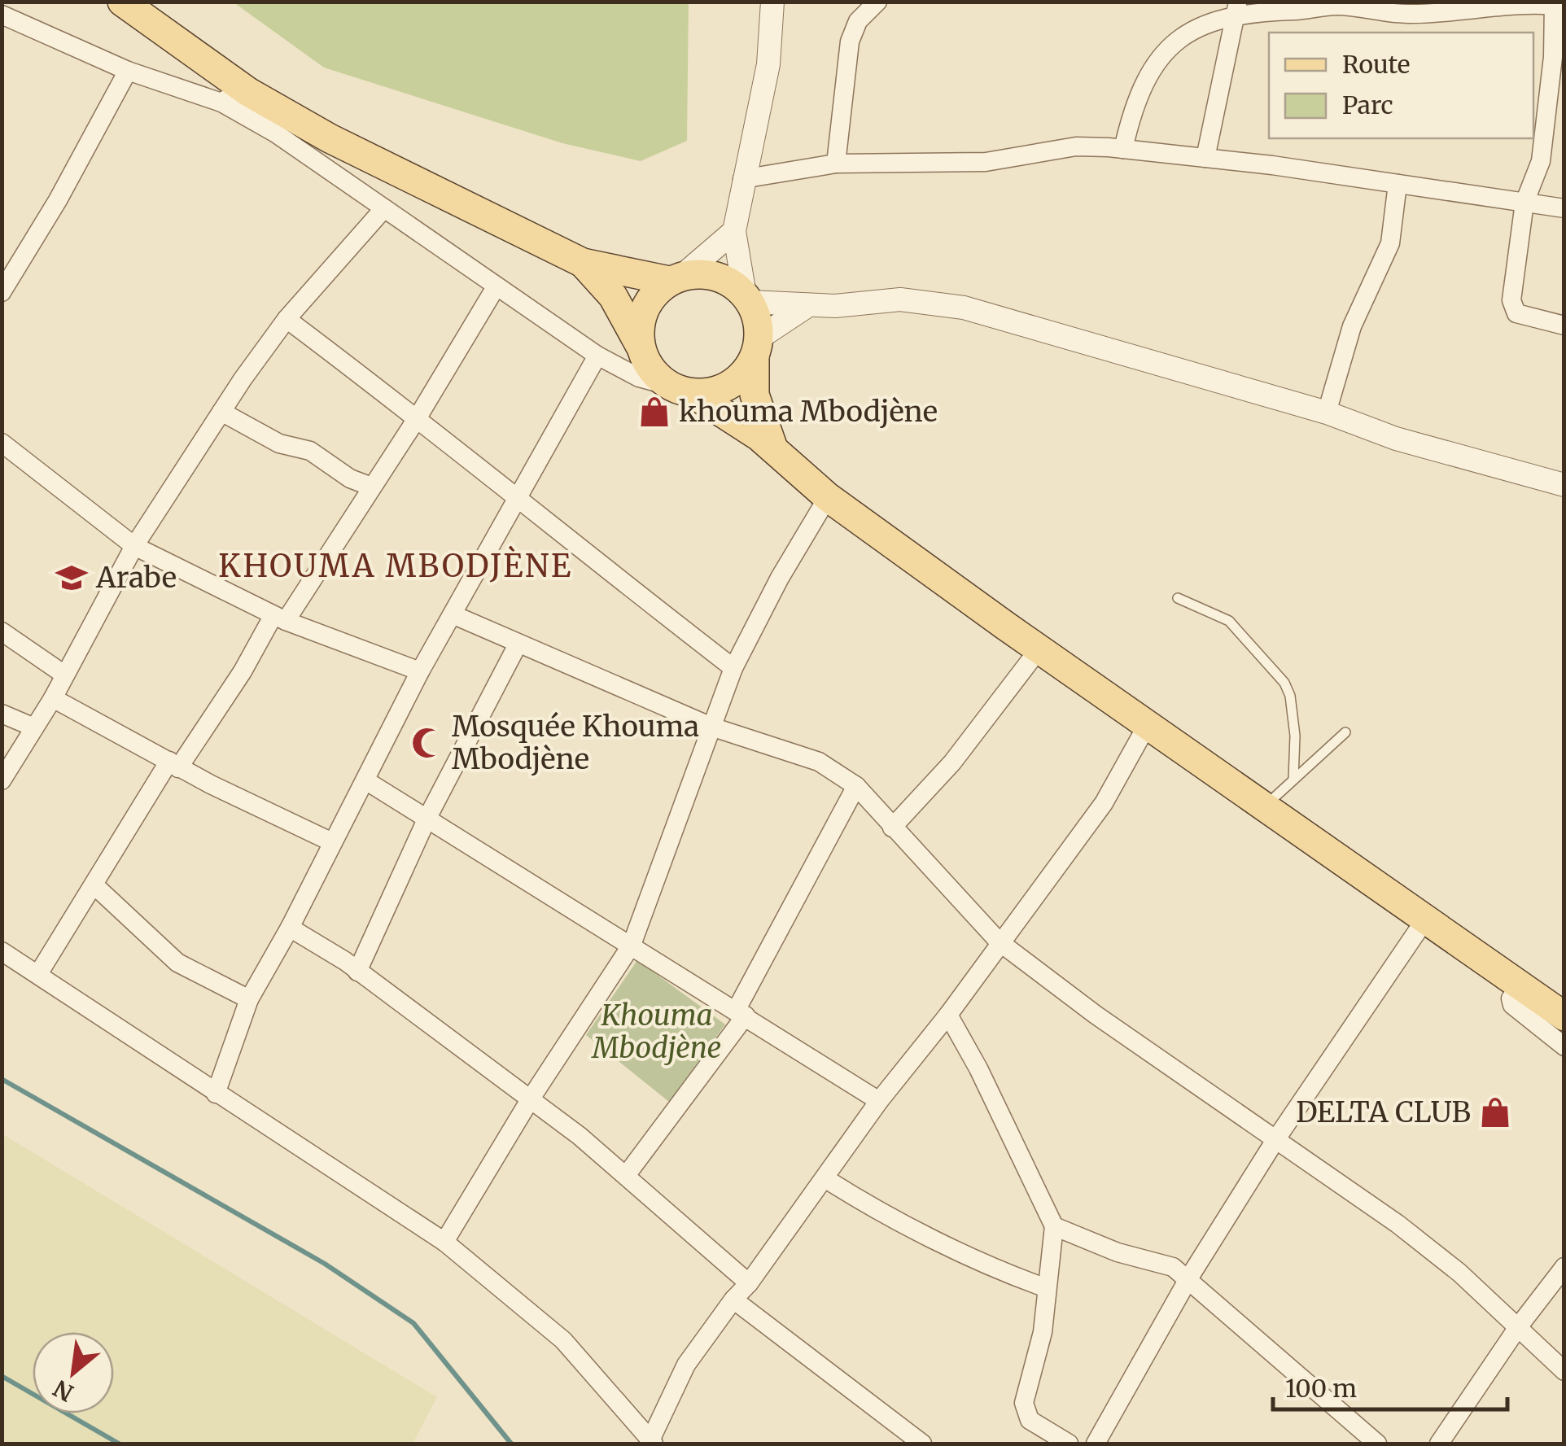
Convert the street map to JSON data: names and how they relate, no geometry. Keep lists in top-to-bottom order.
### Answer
{
  "districts": ["KHOUMA MBODJÈNE"],
  "parks": ["Khouma Mbodjène"],
  "places": {
    "shop": ["khouma Mbodjène", "DELTA CLUB"],
    "school or university": ["Arabe"],
    "mosque": ["Mosquée Khouma Mbodjène"]
  },
  "legend": ["Route", "Parc"],
  "scale_bar": "100 m",
  "north": "bottom left"
}
